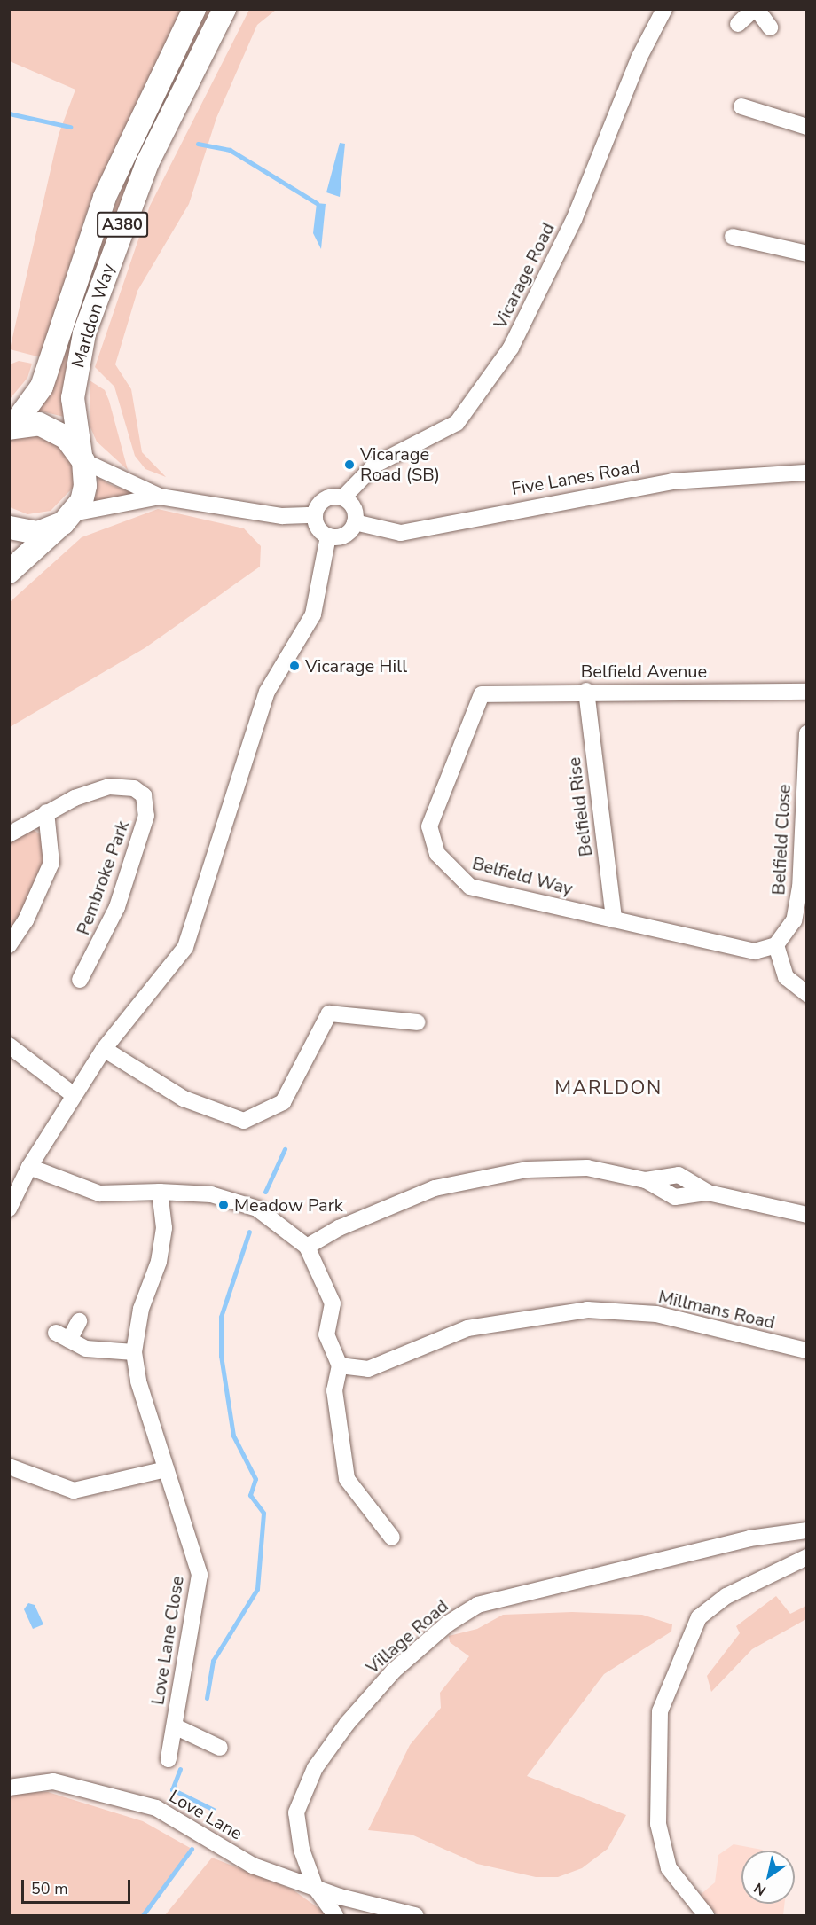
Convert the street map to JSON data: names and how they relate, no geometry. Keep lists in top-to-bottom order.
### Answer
{
  "streets": {
    "highway": ["A380", "Marldon Way"],
    "street": [
      "Vicarage Road",
      "Five Lanes Road",
      "Belfield Avenue",
      "Belfield Rise",
      "Belfield Close",
      "Belfield Way",
      "Pembroke Park",
      "Millmans Road",
      "Village Road",
      "Love Lane Close",
      "Love Lane"
    ]
  },
  "crossings": [
    ["Vicarage Road", "Five Lanes Road"],
    ["Belfield Avenue", "Belfield Rise"],
    ["Belfield Avenue", "Belfield Way"],
    ["Belfield Rise", "Belfield Way"],
    ["Belfield Close", "Belfield Way"],
    ["Village Road", "Love Lane"]
  ],
  "districts": ["MARLDON"],
  "places": ["Vicarage Road (SB)", "Vicarage Hill", "Meadow Park"],
  "scale_bar": "50 m",
  "north": "bottom left"
}
